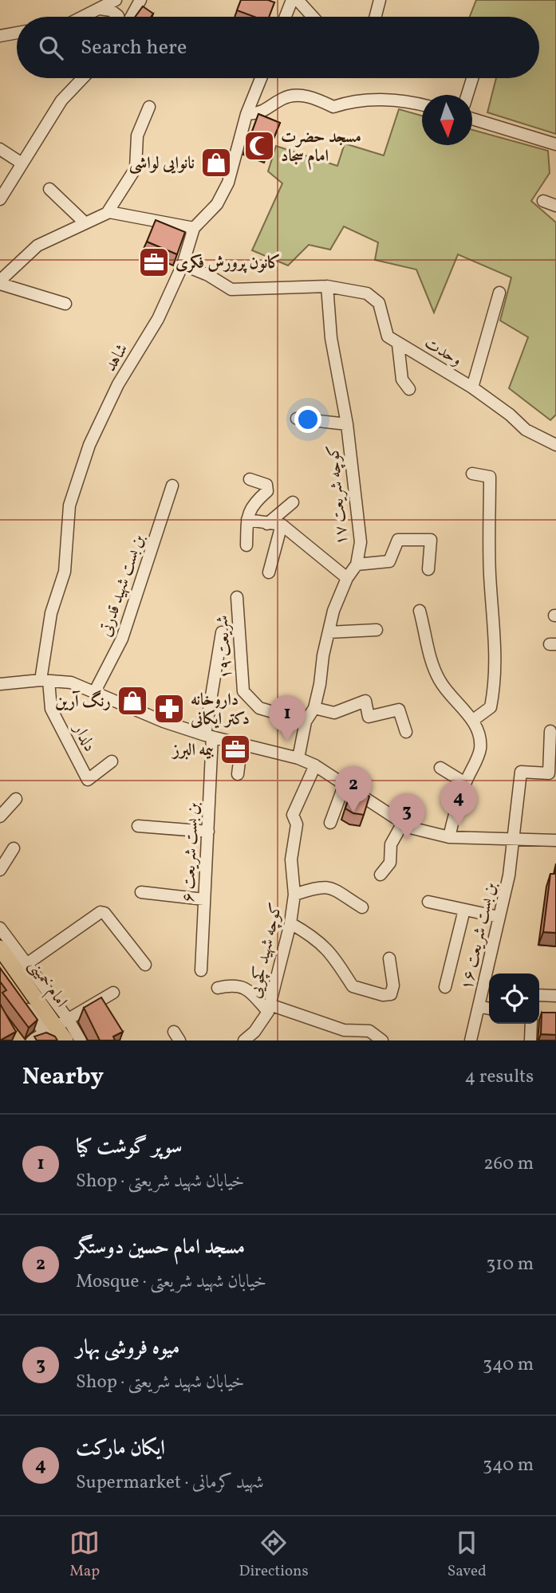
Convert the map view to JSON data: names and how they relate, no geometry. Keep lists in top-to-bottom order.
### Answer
{
  "streets": {
    "main road": ["امام خمینی"],
    "street": [
      "وحدت",
      "شاهد",
      "کوچه شریعت ۱۷",
      "بن بست شهید قدرتی",
      "شریعت ۱۹",
      "دلدار",
      "بن بست شریعت ۶",
      "بن بست شریعت ۱۶",
      "کوچه شهید کچویی"
    ]
  },
  "crossings": [
    ["وحدت", "شاهد"],
    ["وحدت", "کوچه شریعت ۱۷"],
    ["شاهد", "دلدار"],
    ["کوچه شریعت ۱۷", "شریعت ۱۹"]
  ],
  "places": {
    "mosque": ["مسجد حضرت امام سجاد"],
    "shop": ["نانوایی لواشی", "رنگ آرین"],
    "office": ["کانون پرورش فکری", "بیمه البرز"],
    "pharmacy": ["داروخانه دکتر ایکانی"]
  },
  "north": "bottom",
  "page": {
    "search": "Search here",
    "pins": [
      "1",
      "2",
      "4",
      "3"
    ],
    "heading": ["Nearby", "4 results"],
    "list": [
      {
        "mark": "1",
        "name": "سوپر گوشت کیا",
        "note": "Shop · خیابان شهید شریعتی",
        "value": "260 m"
      },
      {
        "mark": "2",
        "name": "مسجد امام حسین دوستگر",
        "note": "Mosque · خیابان شهید شریعتی",
        "value": "310 m"
      },
      {
        "mark": "3",
        "name": "میوه فروشی بهار",
        "note": "Shop · خیابان شهید شریعتی",
        "value": "340 m"
      },
      {
        "mark": "4",
        "name": "ایکان مارکت",
        "note": "Supermarket · شهید کرمانی",
        "value": "340 m"
      }
    ],
    "nav": ["Map", "Directions", "Saved"]
  }
}
